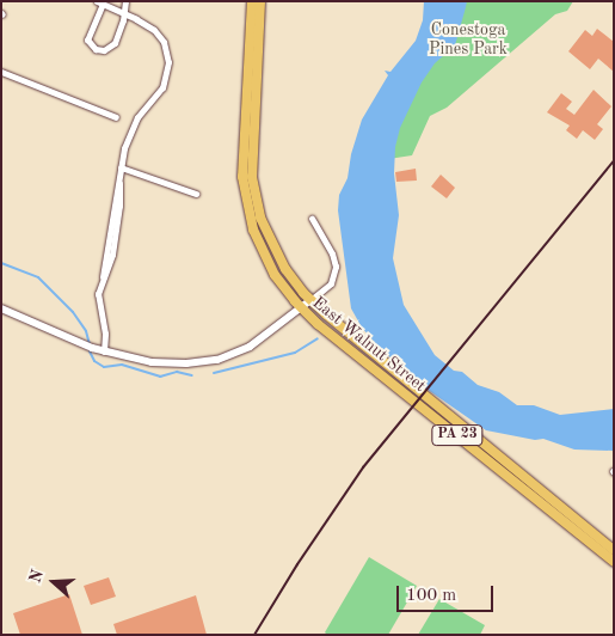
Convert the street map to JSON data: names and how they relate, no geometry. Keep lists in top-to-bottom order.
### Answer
{
  "streets": {
    "main road": ["East Walnut Street", "PA 23"]
  },
  "parks": ["Conestoga Pines Park"],
  "scale_bar": "100 m",
  "north": "left"
}
